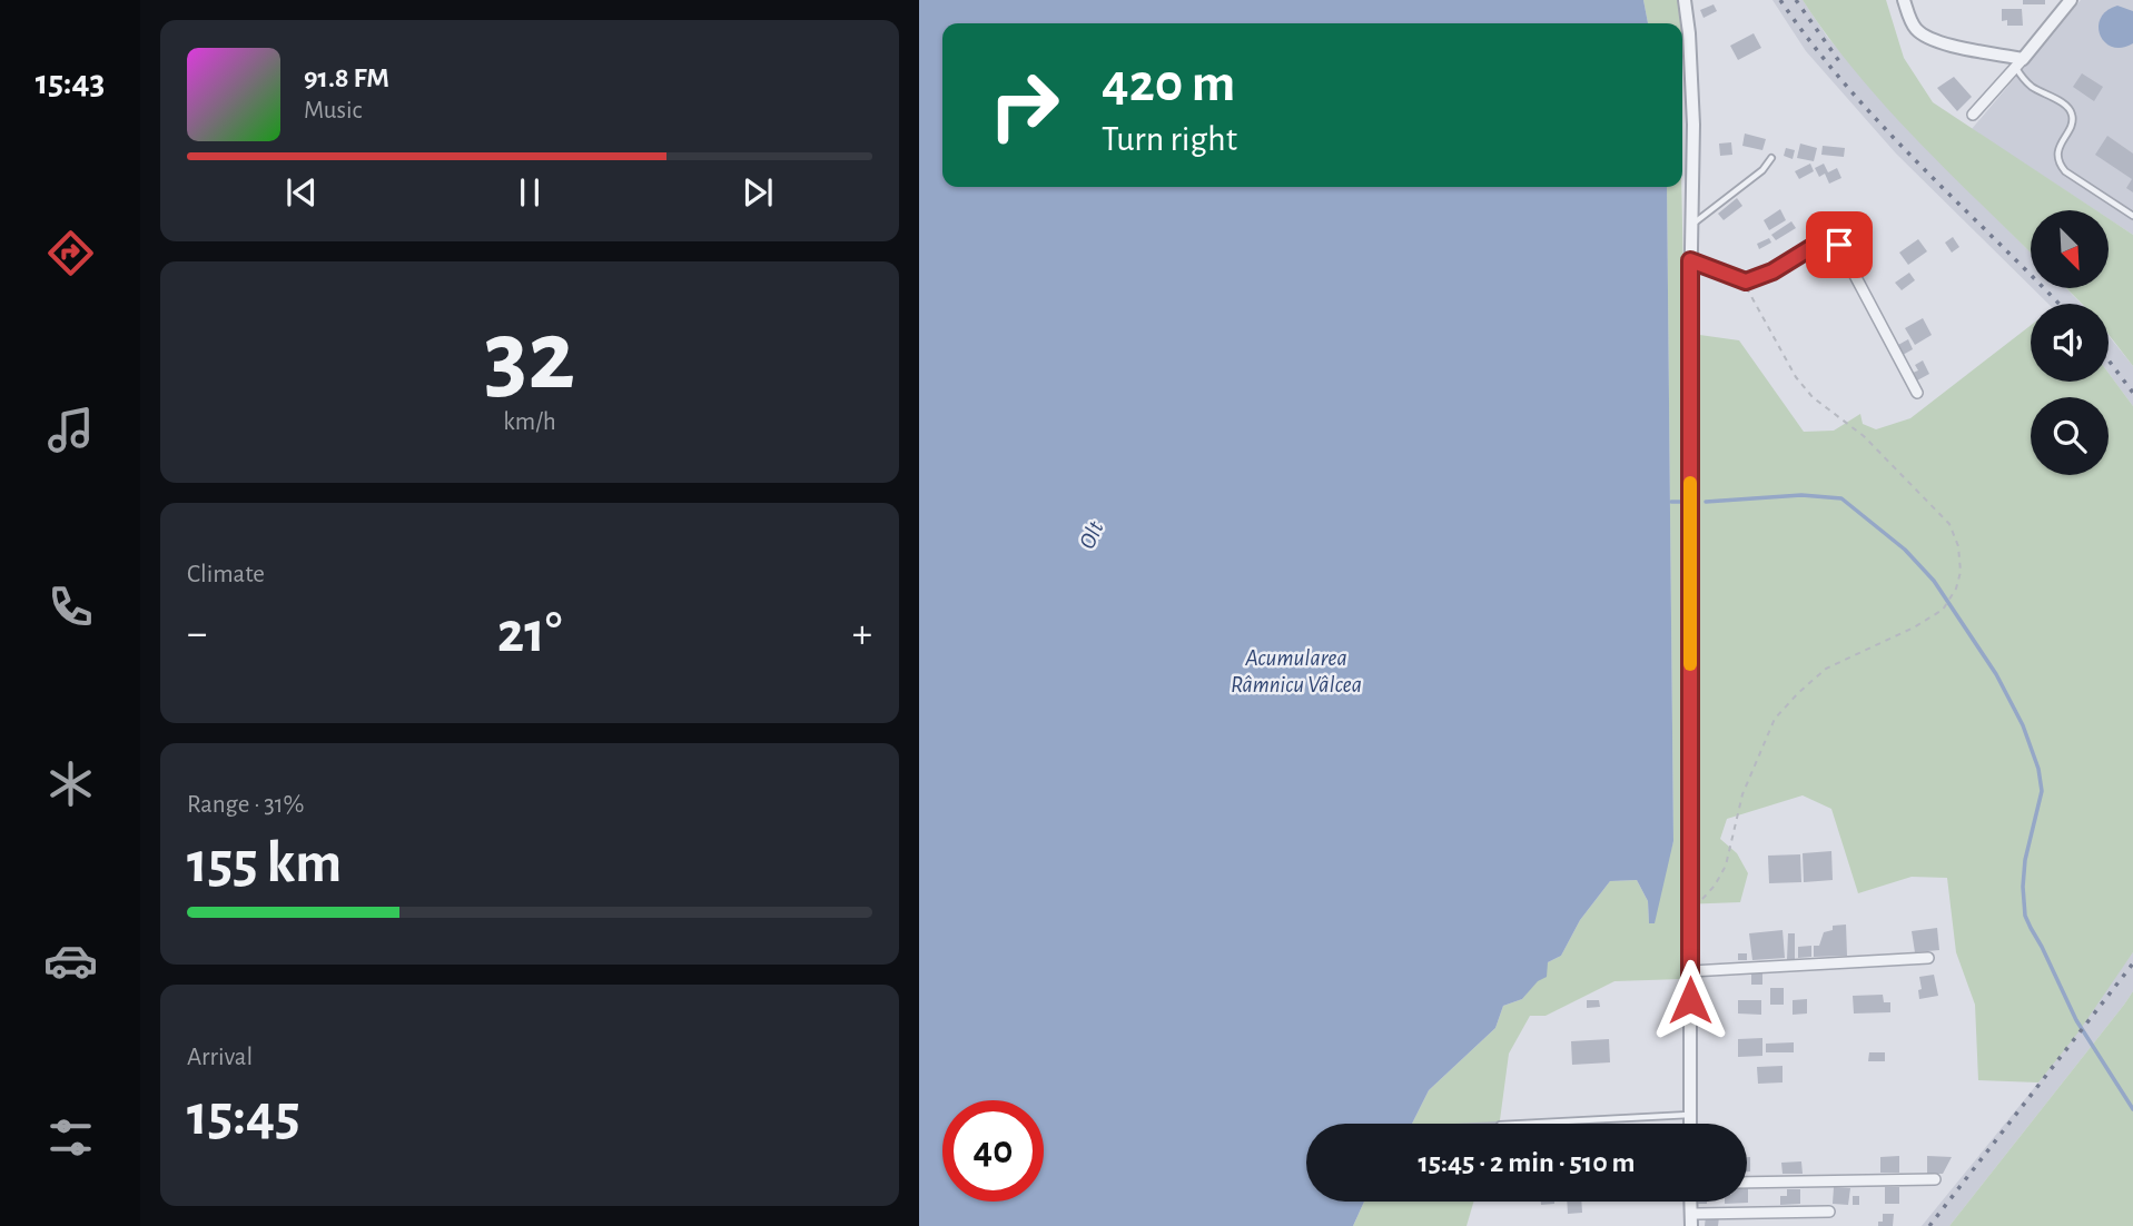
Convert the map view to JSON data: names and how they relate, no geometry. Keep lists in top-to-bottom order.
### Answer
{
  "water": ["Olt", "Acumularea Râmnicu Vâlcea"],
  "north": "bottom right",
  "page": {
    "tabs": "15:43",
    "turn": ["420 m", "Turn right"],
    "song": ["91.8 FM", "Music"],
    "tile": [
      ["32", "km/h"],
      "Climate",
      ["Range · 31%", "155 km"],
      ["Arrival", "15:45"]
    ],
    "heat": ["−", "21°", "+"],
    "limit": "40",
    "trip": "15:45 · 2 min · 510 m"
  }
}
